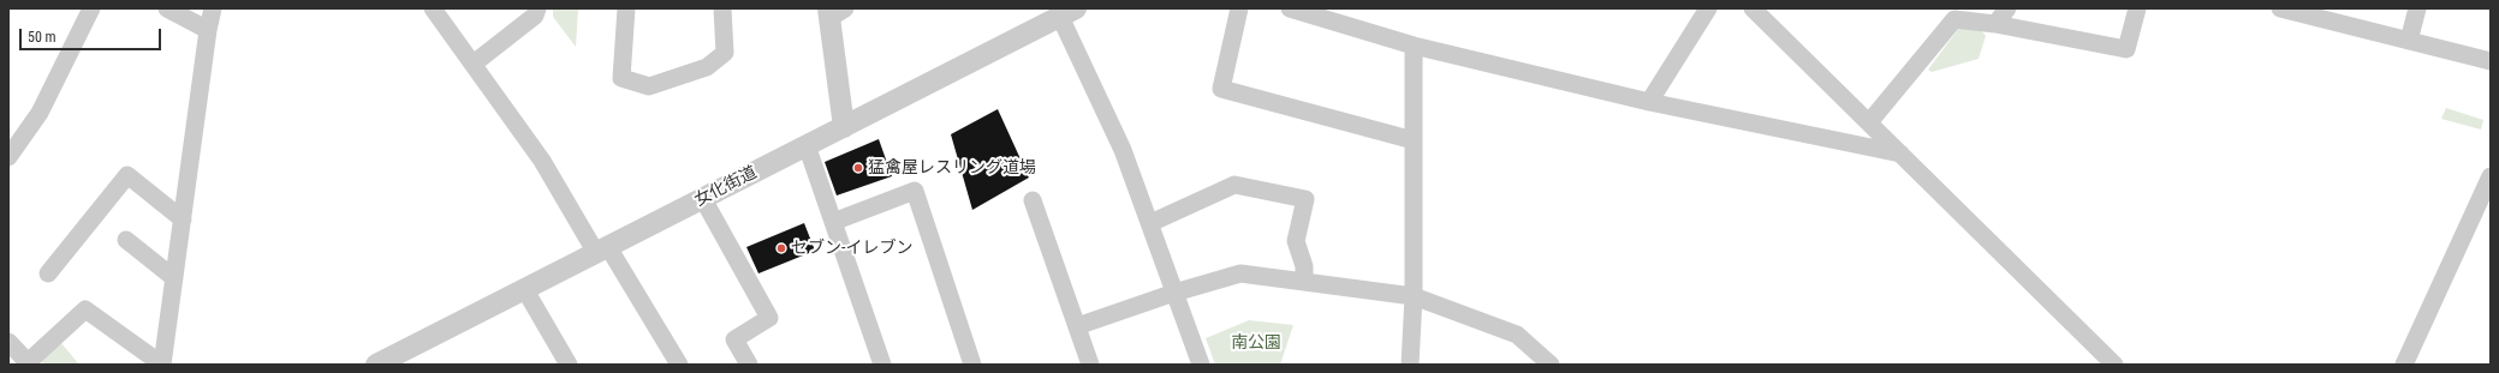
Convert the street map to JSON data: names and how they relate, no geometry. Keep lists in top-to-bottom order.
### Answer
{
  "streets": {
    "street": ["女化街道"]
  },
  "parks": ["南公園"],
  "places": ["猛禽屋レスリング道場", "セブン-イレブン"],
  "scale_bar": "50 m"
}
